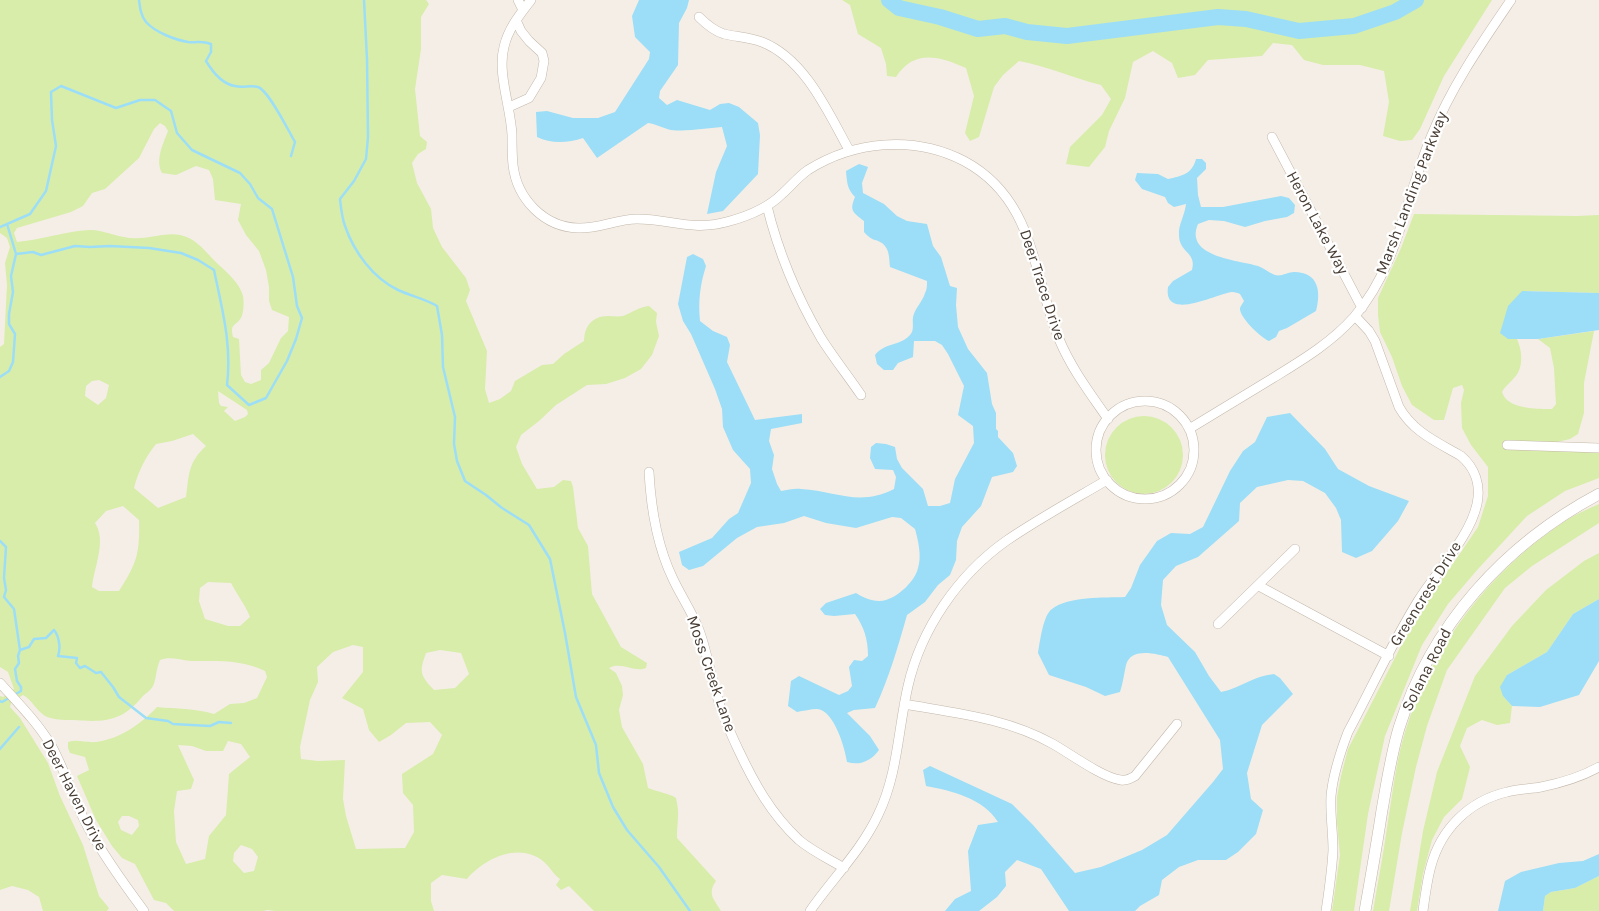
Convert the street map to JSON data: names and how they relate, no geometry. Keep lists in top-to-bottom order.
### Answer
{
  "streets": {
    "street": [
      "Marsh Landing Parkway",
      "Heron Lake Way",
      "Deer Trace Drive",
      "Greencrest Drive",
      "Solana Road",
      "Moss Creek Lane",
      "Deer Haven Drive"
    ]
  },
  "crossings": [
    ["Marsh Landing Parkway", "Heron Lake Way"],
    ["Marsh Landing Parkway", "Deer Trace Drive"],
    ["Marsh Landing Parkway", "Greencrest Drive"]
  ]
}
